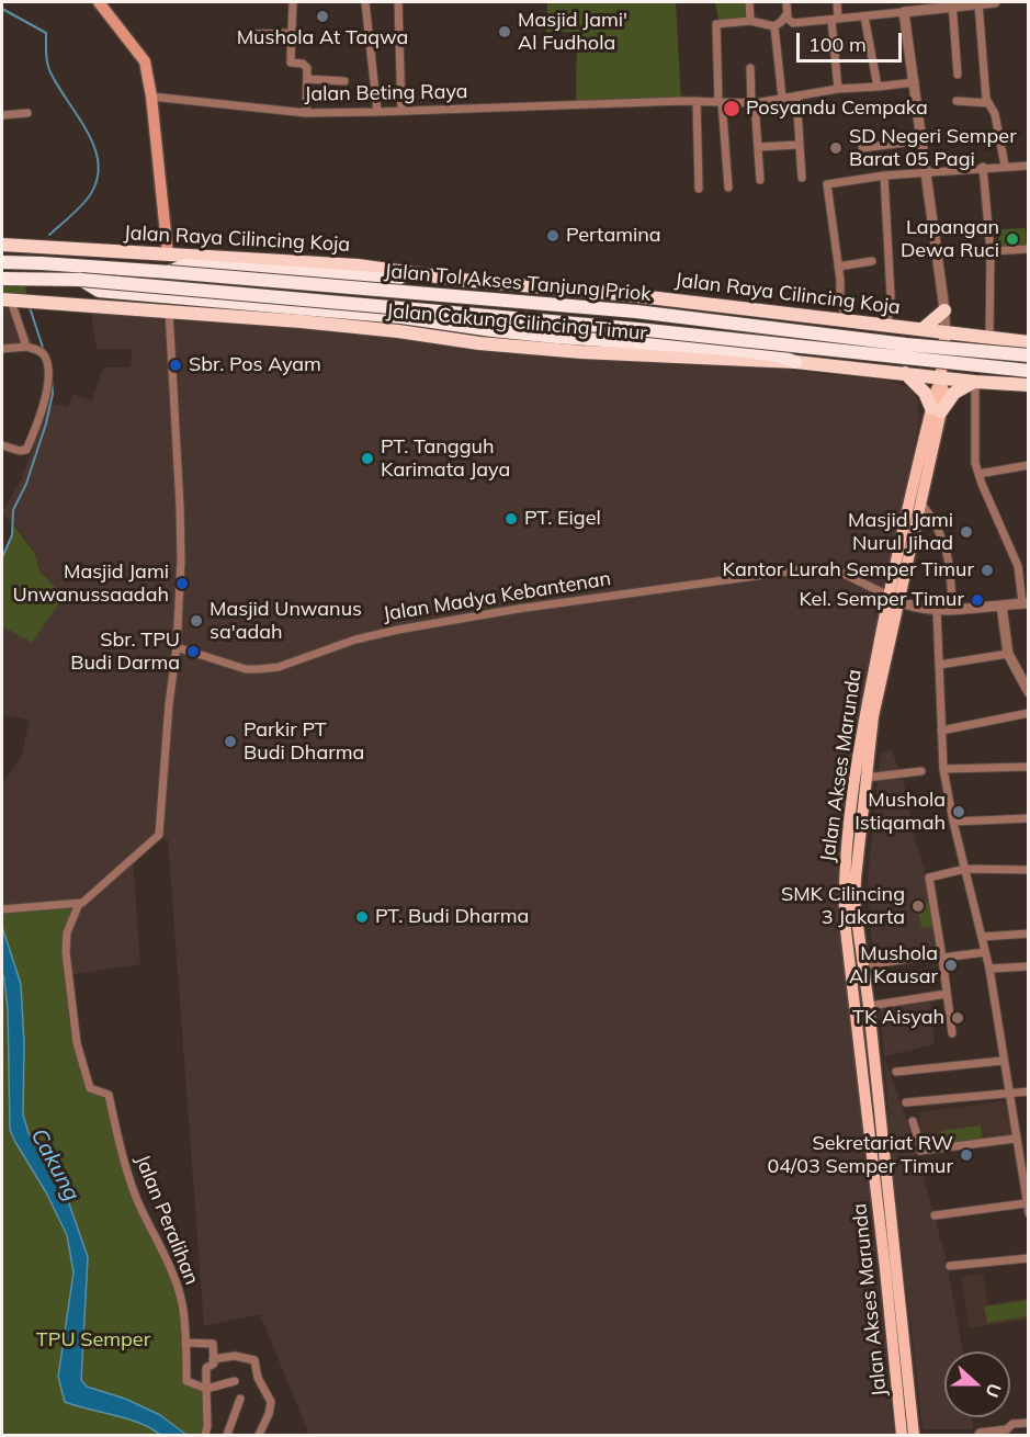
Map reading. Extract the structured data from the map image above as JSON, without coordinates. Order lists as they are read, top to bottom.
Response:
{
  "streets": {
    "highway": ["Jalan Raya Cilincing Koja", "Jalan Tol Akses Tanjung Priok", "Jalan Cakung Cilincing Timur"],
    "main road": ["Jalan Akses Marunda"],
    "street": ["Jalan Beting Raya", "Jalan Madya Kebantenan", "Jalan Peralihan"]
  },
  "crossings": [
    ["Jalan Raya Cilincing Koja", "Jalan Akses Marunda"],
    ["Jalan Cakung Cilincing Timur", "Jalan Akses Marunda"],
    ["Jalan Madya Kebantenan", "Jalan Akses Marunda"]
  ],
  "water": ["Cakung"],
  "parks": ["TPU Semper"],
  "places": [
    "Mushola At Taqwa",
    "Masjid Jami' Al Fudhola",
    "Posyandu Cempaka",
    "SD Negeri Semper Barat 05 Pagi",
    "Pertamina",
    "Lapangan Dewa Ruci",
    "Sbr. Pos Ayam",
    "PT. Tangguh Karimata Jaya",
    "PT. Eigel",
    "Masjid Jami Nurul Jihad",
    "Kantor Lurah Semper Timur",
    "Masjid Jami Unwanussaadah",
    "Kel. Semper Timur",
    "Masjid Unwanus sa'adah",
    "Sbr. TPU Budi Darma",
    "Parkir PT Budi Dharma",
    "Mushola Istiqamah",
    "SMK Cilincing 3 Jakarta",
    "PT. Budi Dharma",
    "Mushola Al Kausar",
    "TK Aisyah",
    "Sekretariat RW 04/03 Semper Timur"
  ],
  "scale_bar": "100 m",
  "north": "right"
}
